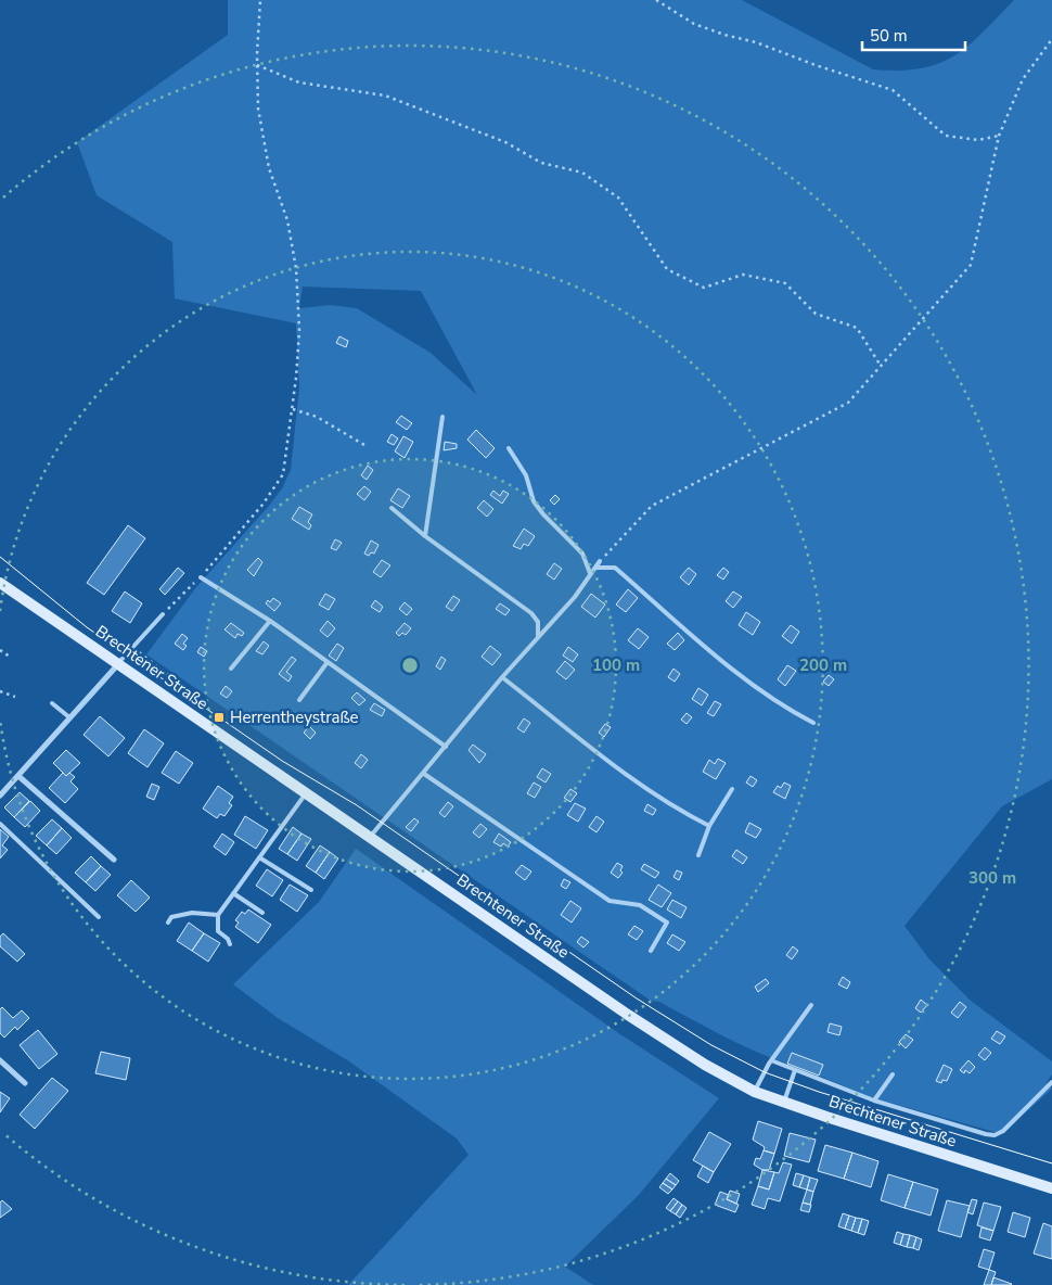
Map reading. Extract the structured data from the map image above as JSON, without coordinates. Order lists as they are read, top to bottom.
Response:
{
  "streets": {
    "main road": ["Brechtener Straße"]
  },
  "places": {
    "transit": ["Herrentheystraße"]
  },
  "scale_bar": "50 m",
  "rings": ["100 m", "200 m", "300 m"]
}
